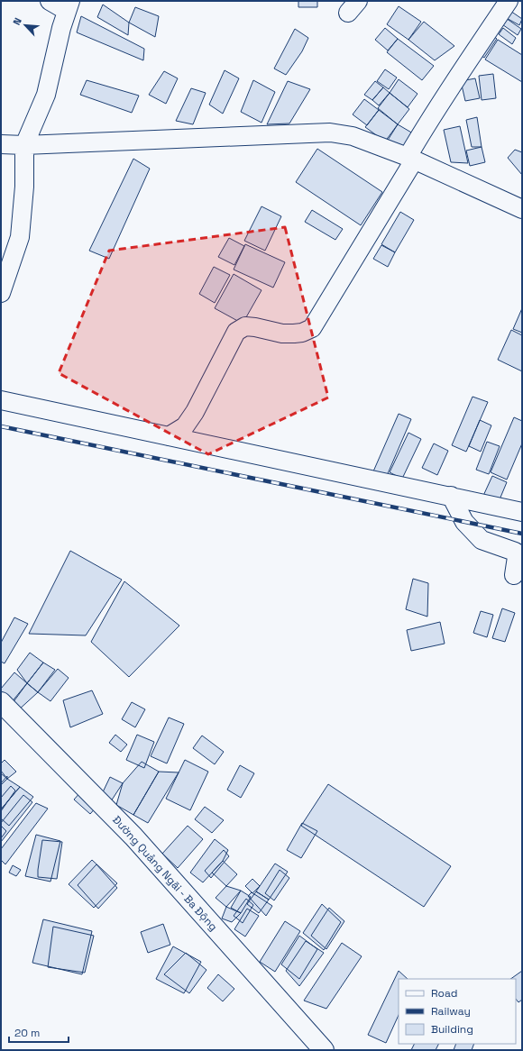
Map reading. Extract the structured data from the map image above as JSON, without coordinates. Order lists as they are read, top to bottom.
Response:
{
  "streets": {
    "main road": ["Đường Quảng Ngãi - Ba Động"]
  },
  "legend": ["Road", "Railway", "Building"],
  "scale_bar": "20 m",
  "north": "top left"
}
